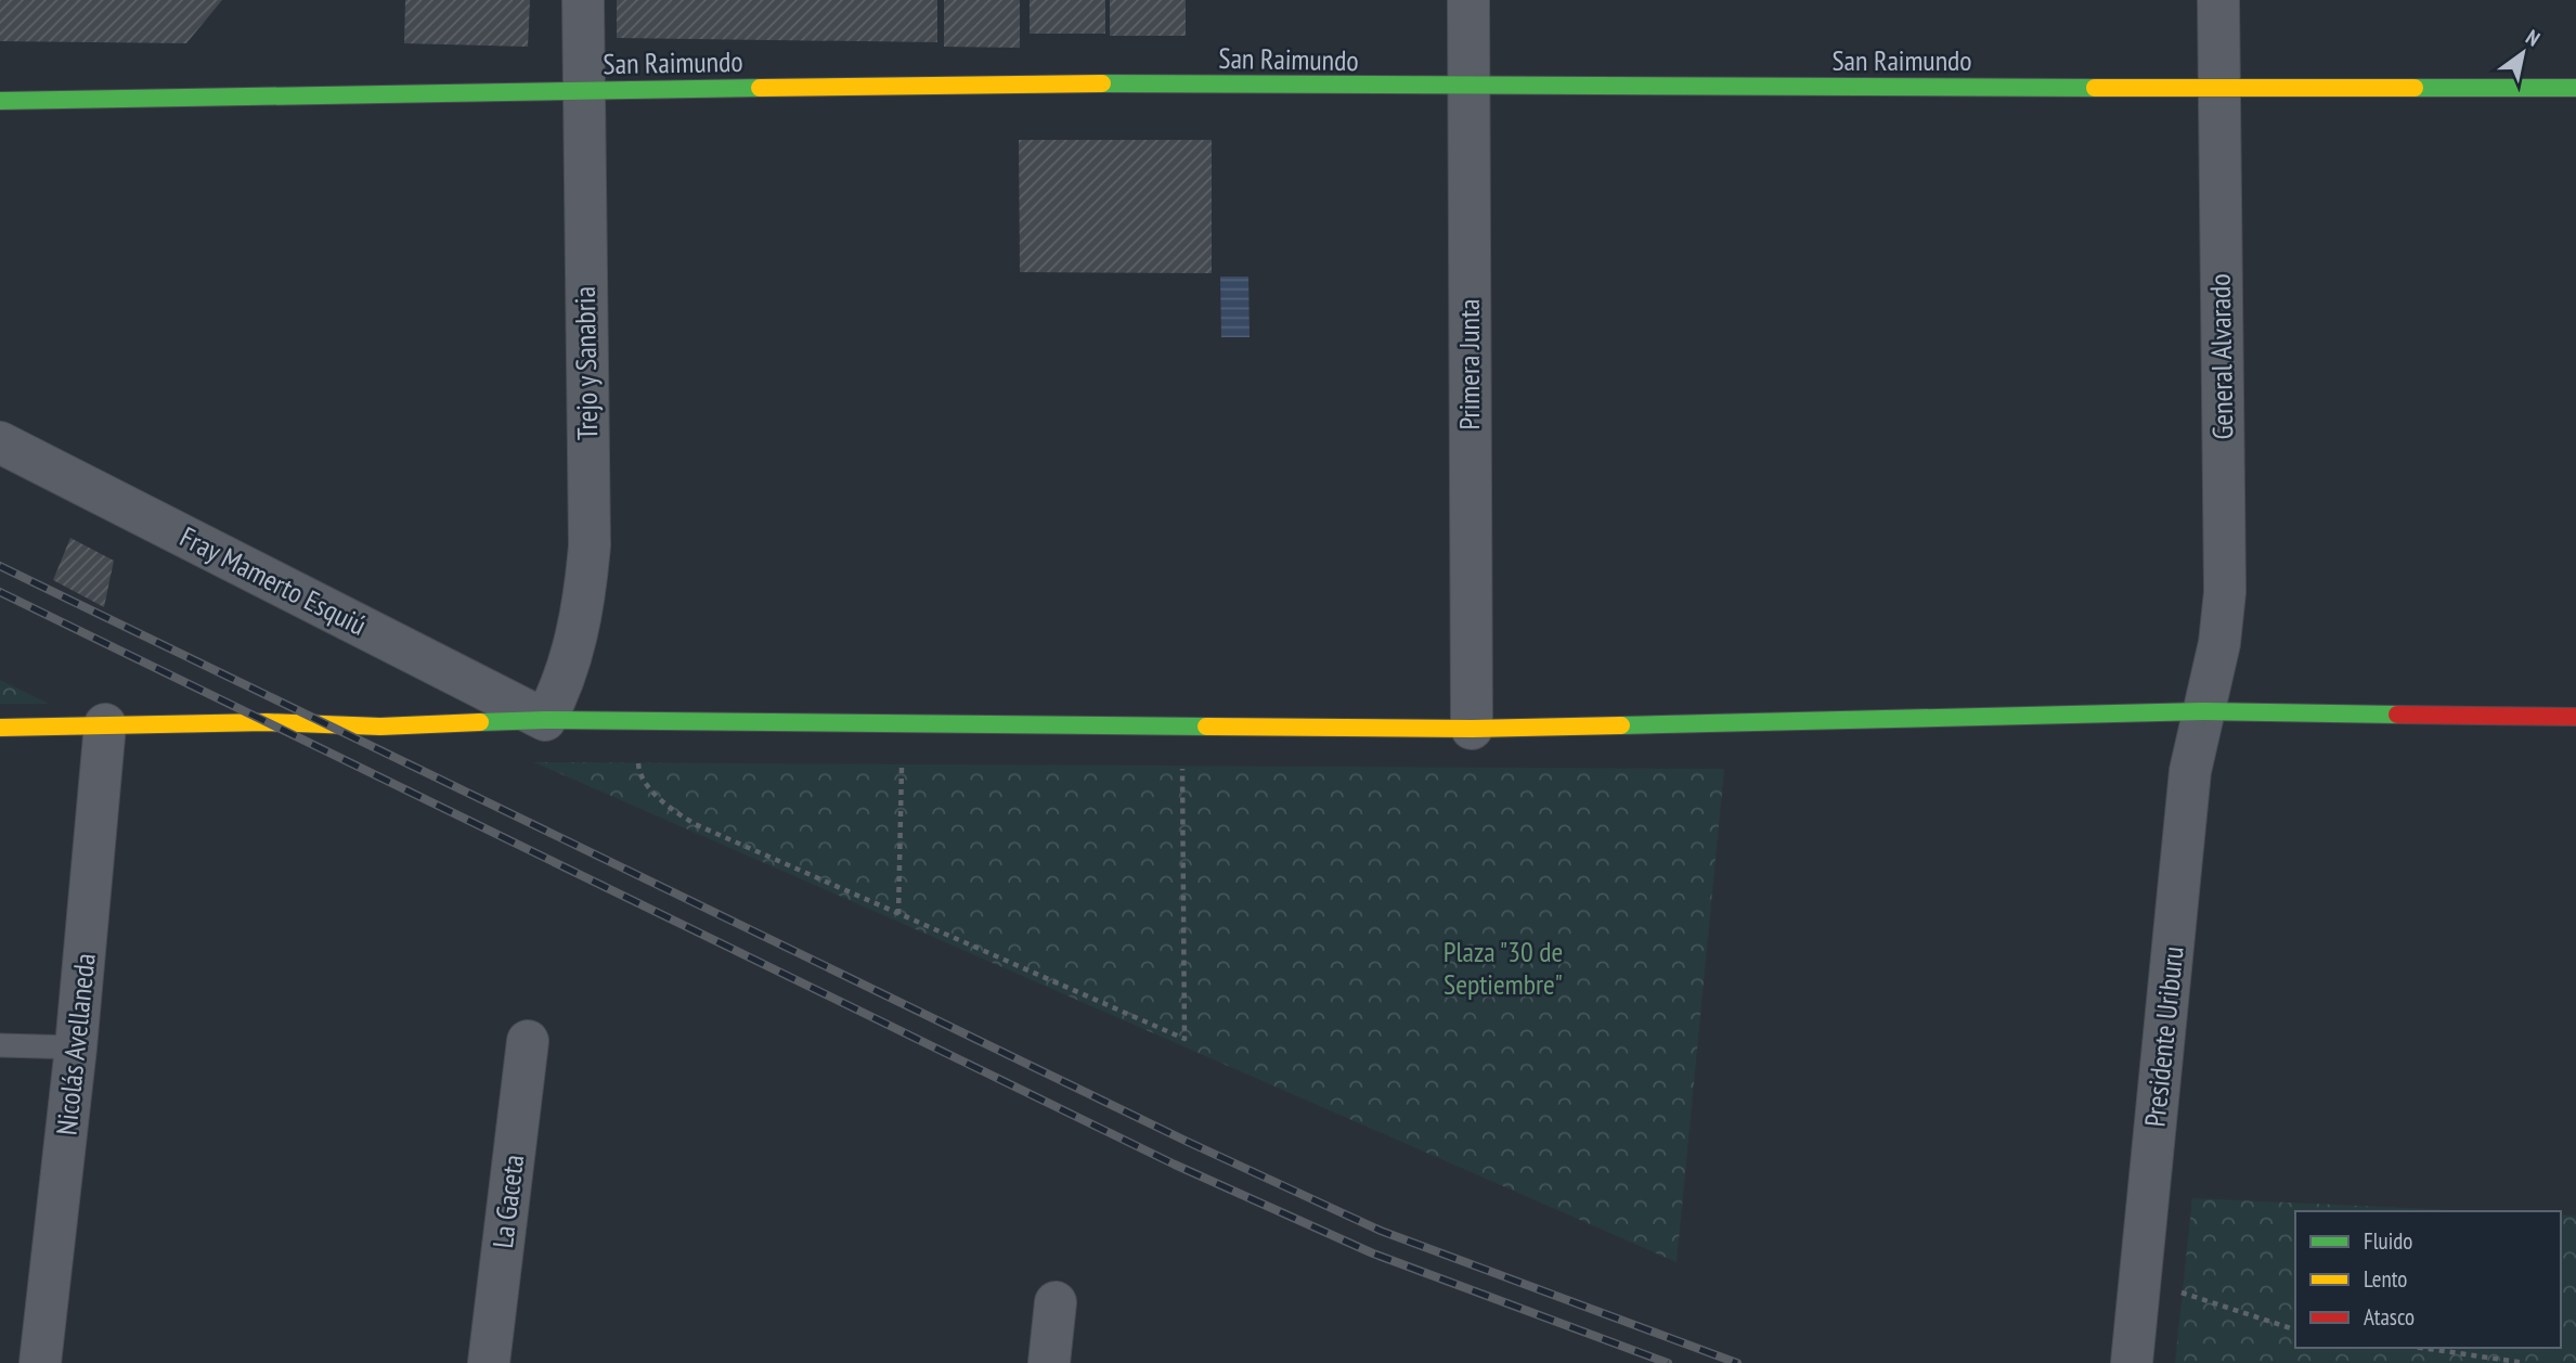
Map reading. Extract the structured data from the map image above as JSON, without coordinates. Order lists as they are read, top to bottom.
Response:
{
  "streets": {
    "street": [
      "San Raimundo",
      "General Alvarado",
      "Trejo y Sanabria",
      "Primera Junta",
      "Fray Mamerto Esquiú",
      "Presidente Uriburu",
      "Nicolás Avellaneda",
      "La Gaceta"
    ]
  },
  "crossings": [
    ["San Raimundo", "General Alvarado"],
    ["San Raimundo", "Trejo y Sanabria"],
    ["San Raimundo", "Primera Junta"],
    ["General Alvarado", "Presidente Uriburu"],
    ["Trejo y Sanabria", "Fray Mamerto Esquiú"]
  ],
  "parks": ["Plaza \"30 de Septiembre\""],
  "legend": ["Fluido", "Lento", "Atasco"],
  "north": "top right"
}
